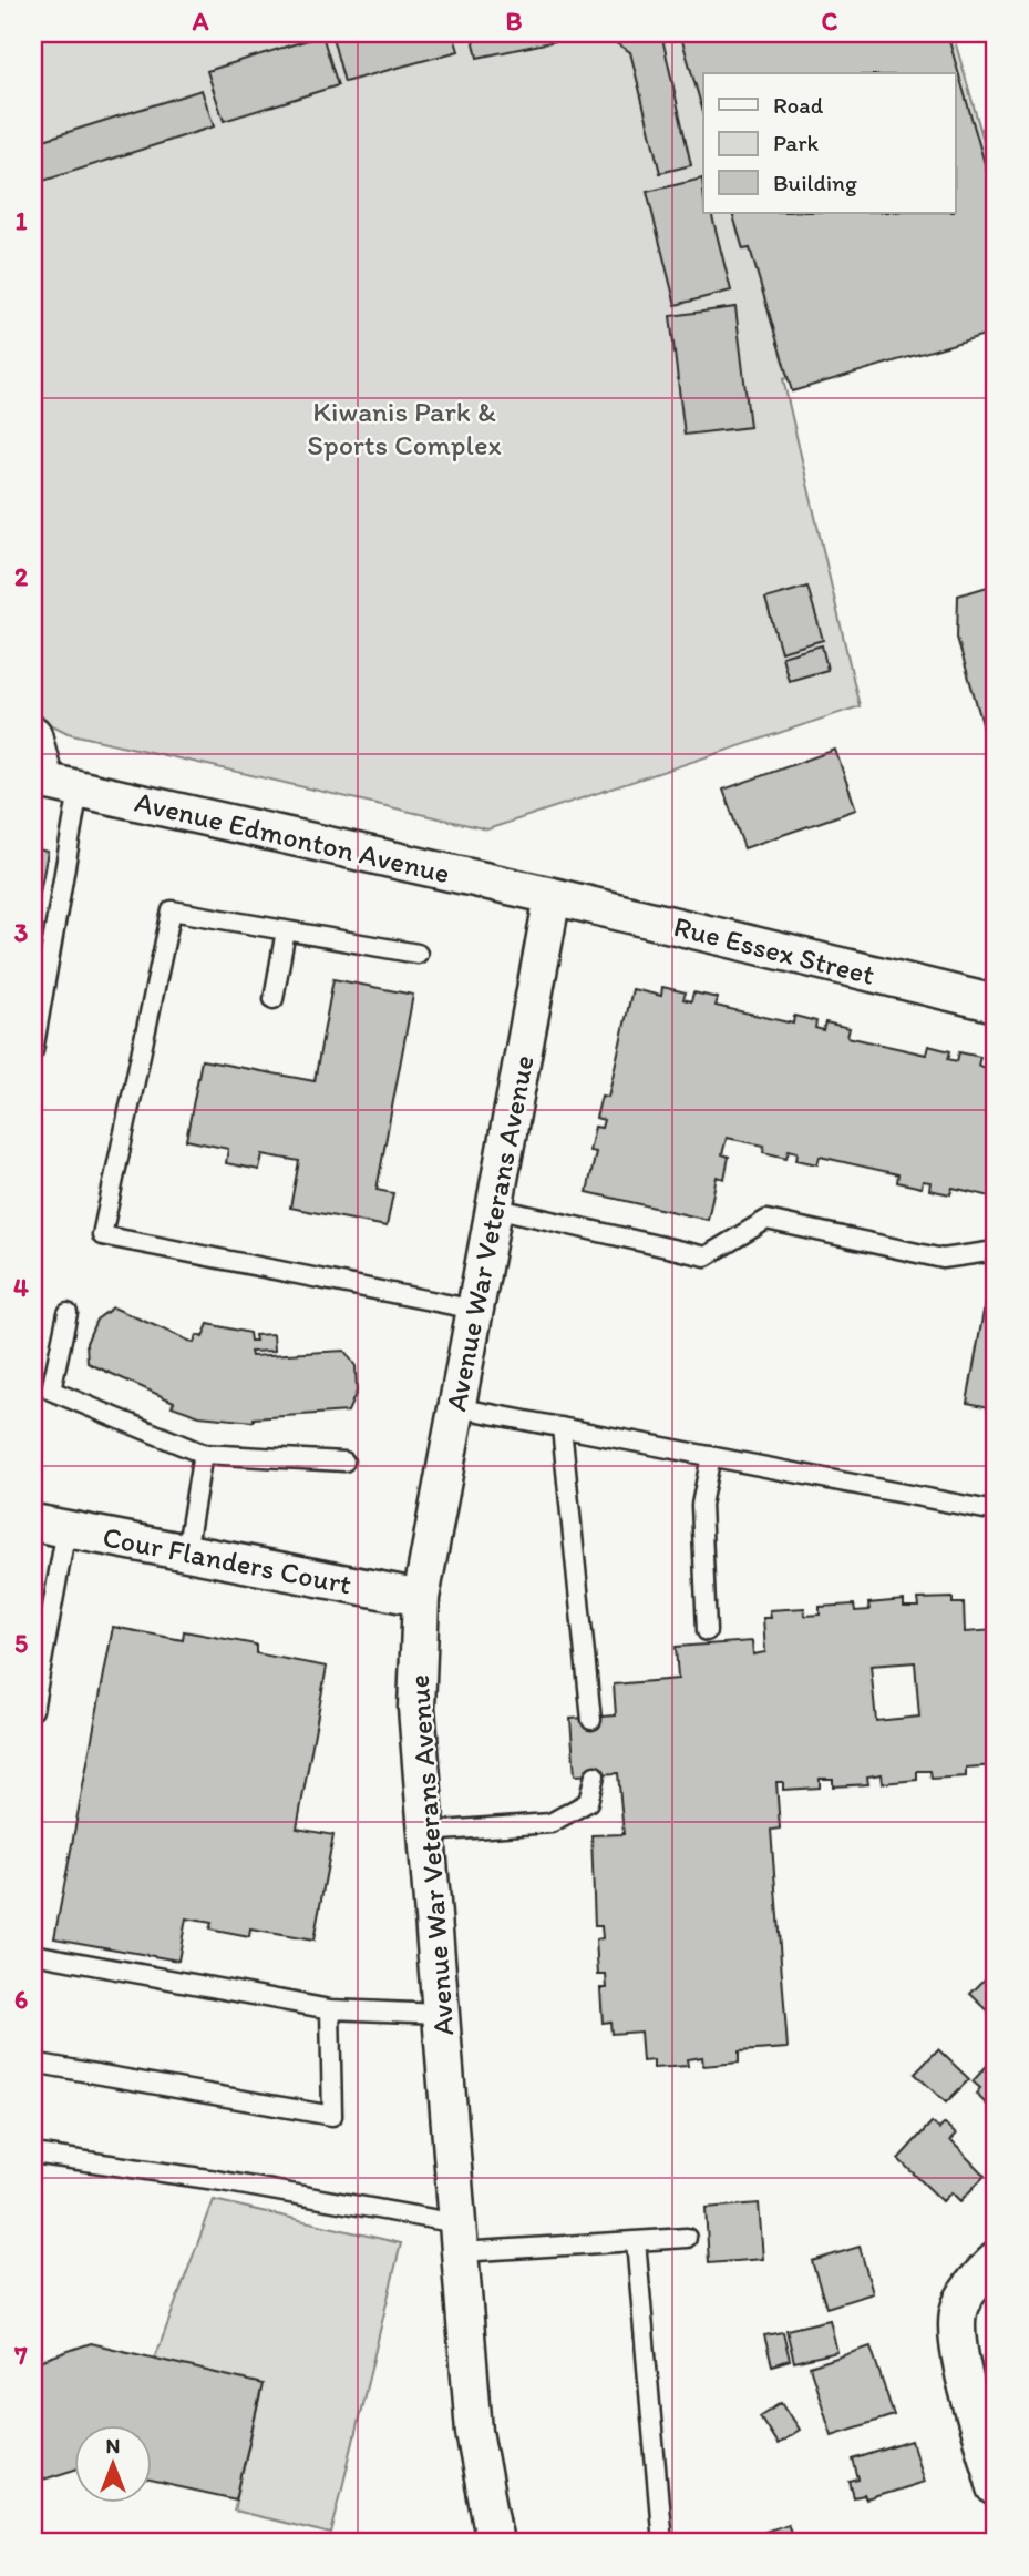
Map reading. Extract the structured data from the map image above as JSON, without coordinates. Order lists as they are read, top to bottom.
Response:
{
  "streets": {
    "street": [
      "Avenue Edmonton Avenue",
      "Rue Essex Street",
      "Avenue War Veterans Avenue",
      "Cour Flanders Court"
    ]
  },
  "crossings": [
    ["Avenue Edmonton Avenue", "Rue Essex Street"],
    ["Avenue Edmonton Avenue", "Avenue War Veterans Avenue"],
    ["Rue Essex Street", "Avenue War Veterans Avenue"],
    ["Avenue War Veterans Avenue", "Cour Flanders Court"]
  ],
  "parks": ["Kiwanis Park & Sports Complex"],
  "legend": ["Road", "Park", "Building"],
  "north": "top",
  "grid": {
    "columns": ["A", "B", "C"],
    "rows": [
      "1",
      "2",
      "3",
      "4",
      "5",
      "6",
      "7"
    ]
  }
}
